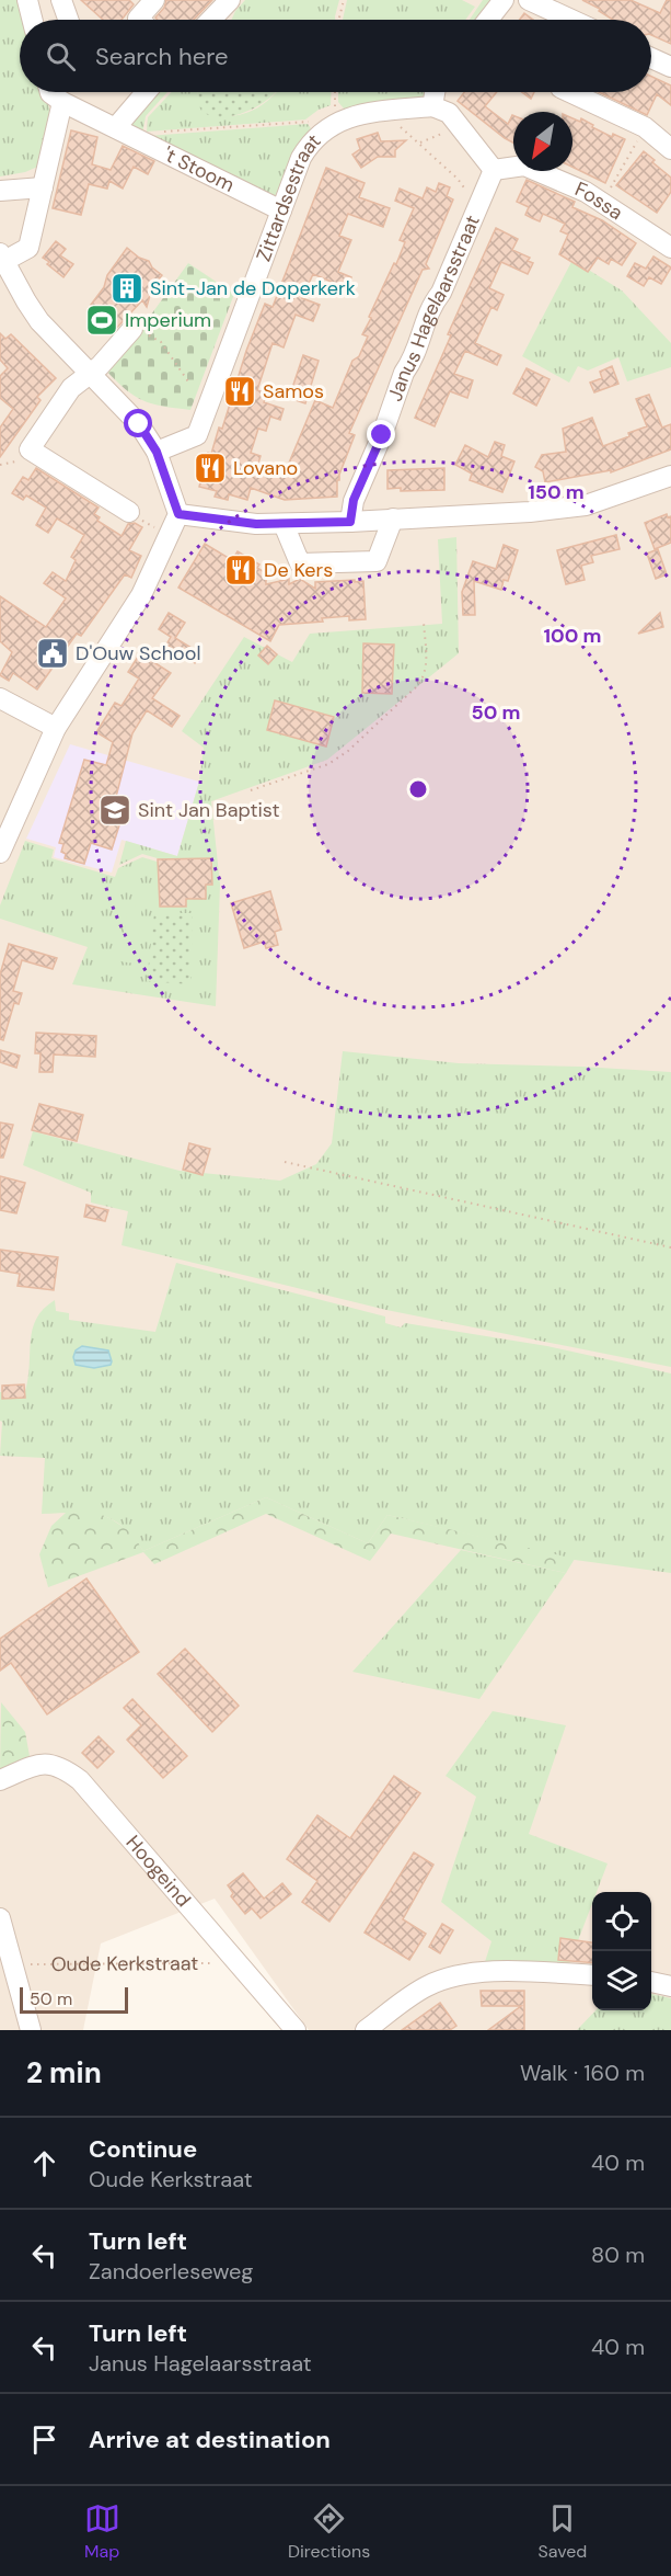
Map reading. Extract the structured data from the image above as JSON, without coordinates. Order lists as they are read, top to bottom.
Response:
{
  "streets": {
    "street": [
      "'t Stoom",
      "Zittardsestraat",
      "Fossa",
      "Janus Hagelaarsstraat",
      "Hoogeind"
    ],
    "path": ["Oude Kerkstraat"]
  },
  "crossings": [
    ["'t Stoom", "Zittardsestraat"],
    ["Fossa", "Janus Hagelaarsstraat"],
    ["Hoogeind", "Oude Kerkstraat"]
  ],
  "places": {
    "building": ["Sint-Jan de Doperkerk"],
    "sports": ["Imperium"],
    "restaurant": ["Samos", "Lovano", "De Kers"],
    "public building": ["D'Ouw School"],
    "school or university": ["Sint Jan Baptist"]
  },
  "scale_bar": "50 m",
  "north": "bottom left",
  "page": {
    "search": "Search here",
    "scale": "50 m",
    "heading": ["2 min", "Walk · 160 m"],
    "list": [
      ["Continue", "Oude Kerkstraat", "40 m"],
      ["Turn left", "Zandoerleseweg", "80 m"],
      ["Turn left", "Janus Hagelaarsstraat", "40 m"],
      "Arrive at destination"
    ],
    "nav": ["Map", "Directions", "Saved"]
  },
  "rings": ["150 m", "100 m", "50 m"]
}
